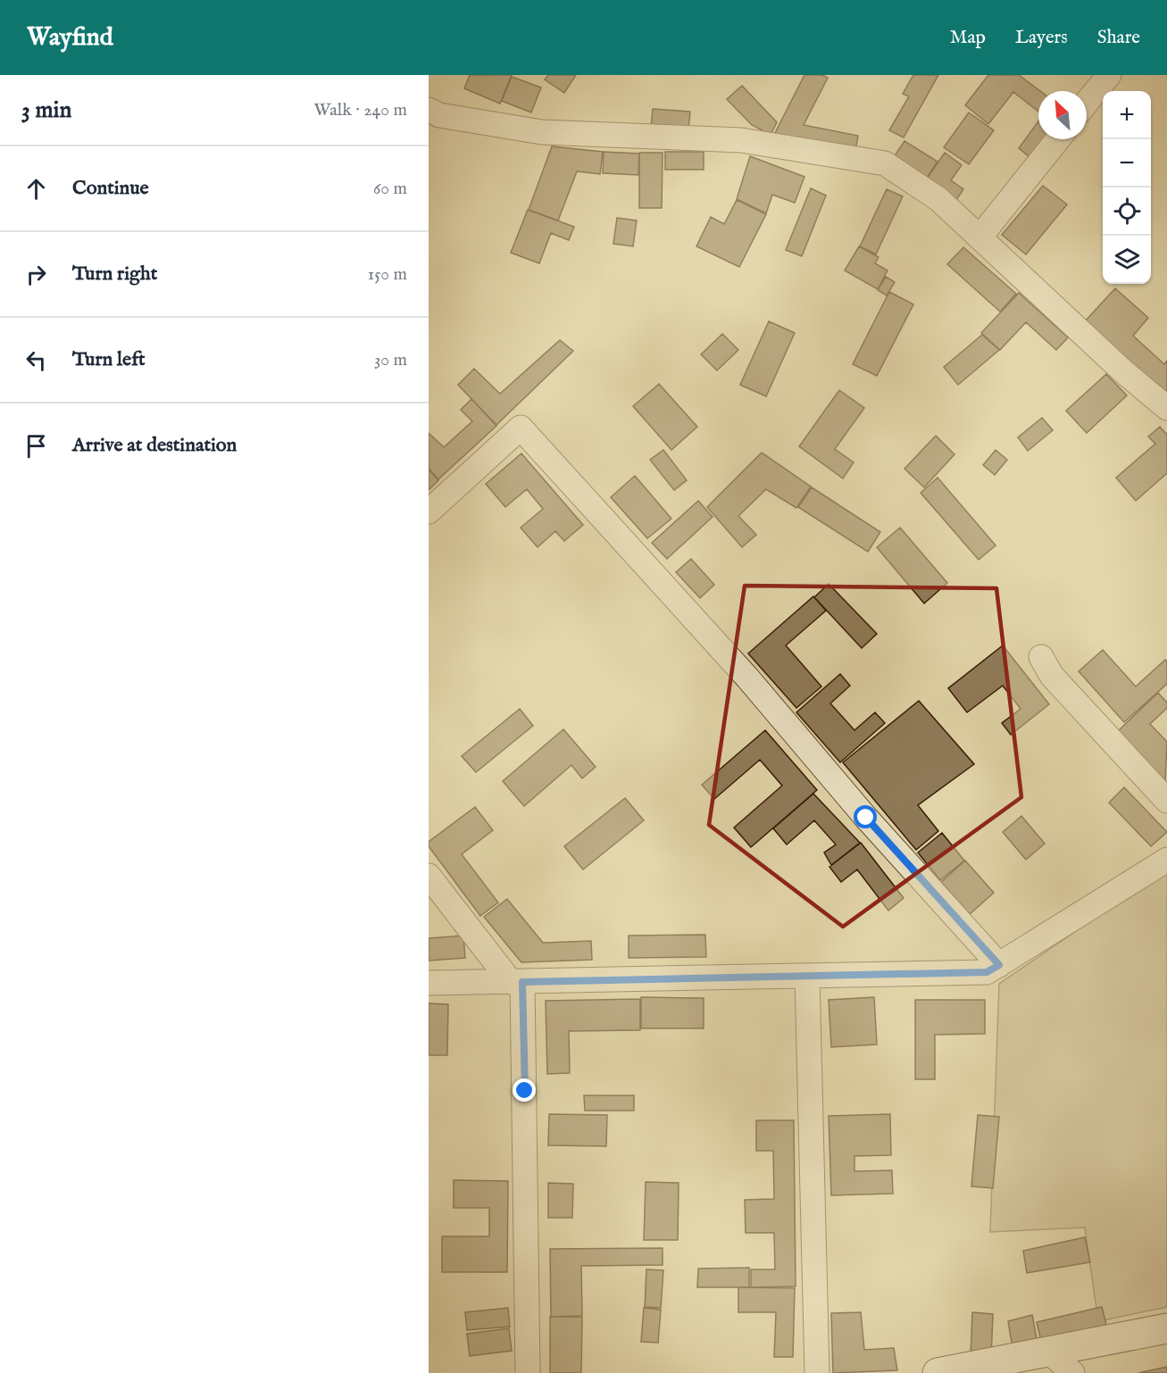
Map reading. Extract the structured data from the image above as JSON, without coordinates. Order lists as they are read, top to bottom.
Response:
{
  "north": "top left",
  "page": {
    "header": "Wayfind",
    "nav": ["Map", "Layers", "Share"],
    "heading": ["3 min", "Walk · 240 m"],
    "map_buttons": ["+", "−"],
    "list": [
      ["Continue", "60 m"],
      ["Turn right", "150 m"],
      ["Turn left", "30 m"],
      "Arrive at destination"
    ]
  }
}
